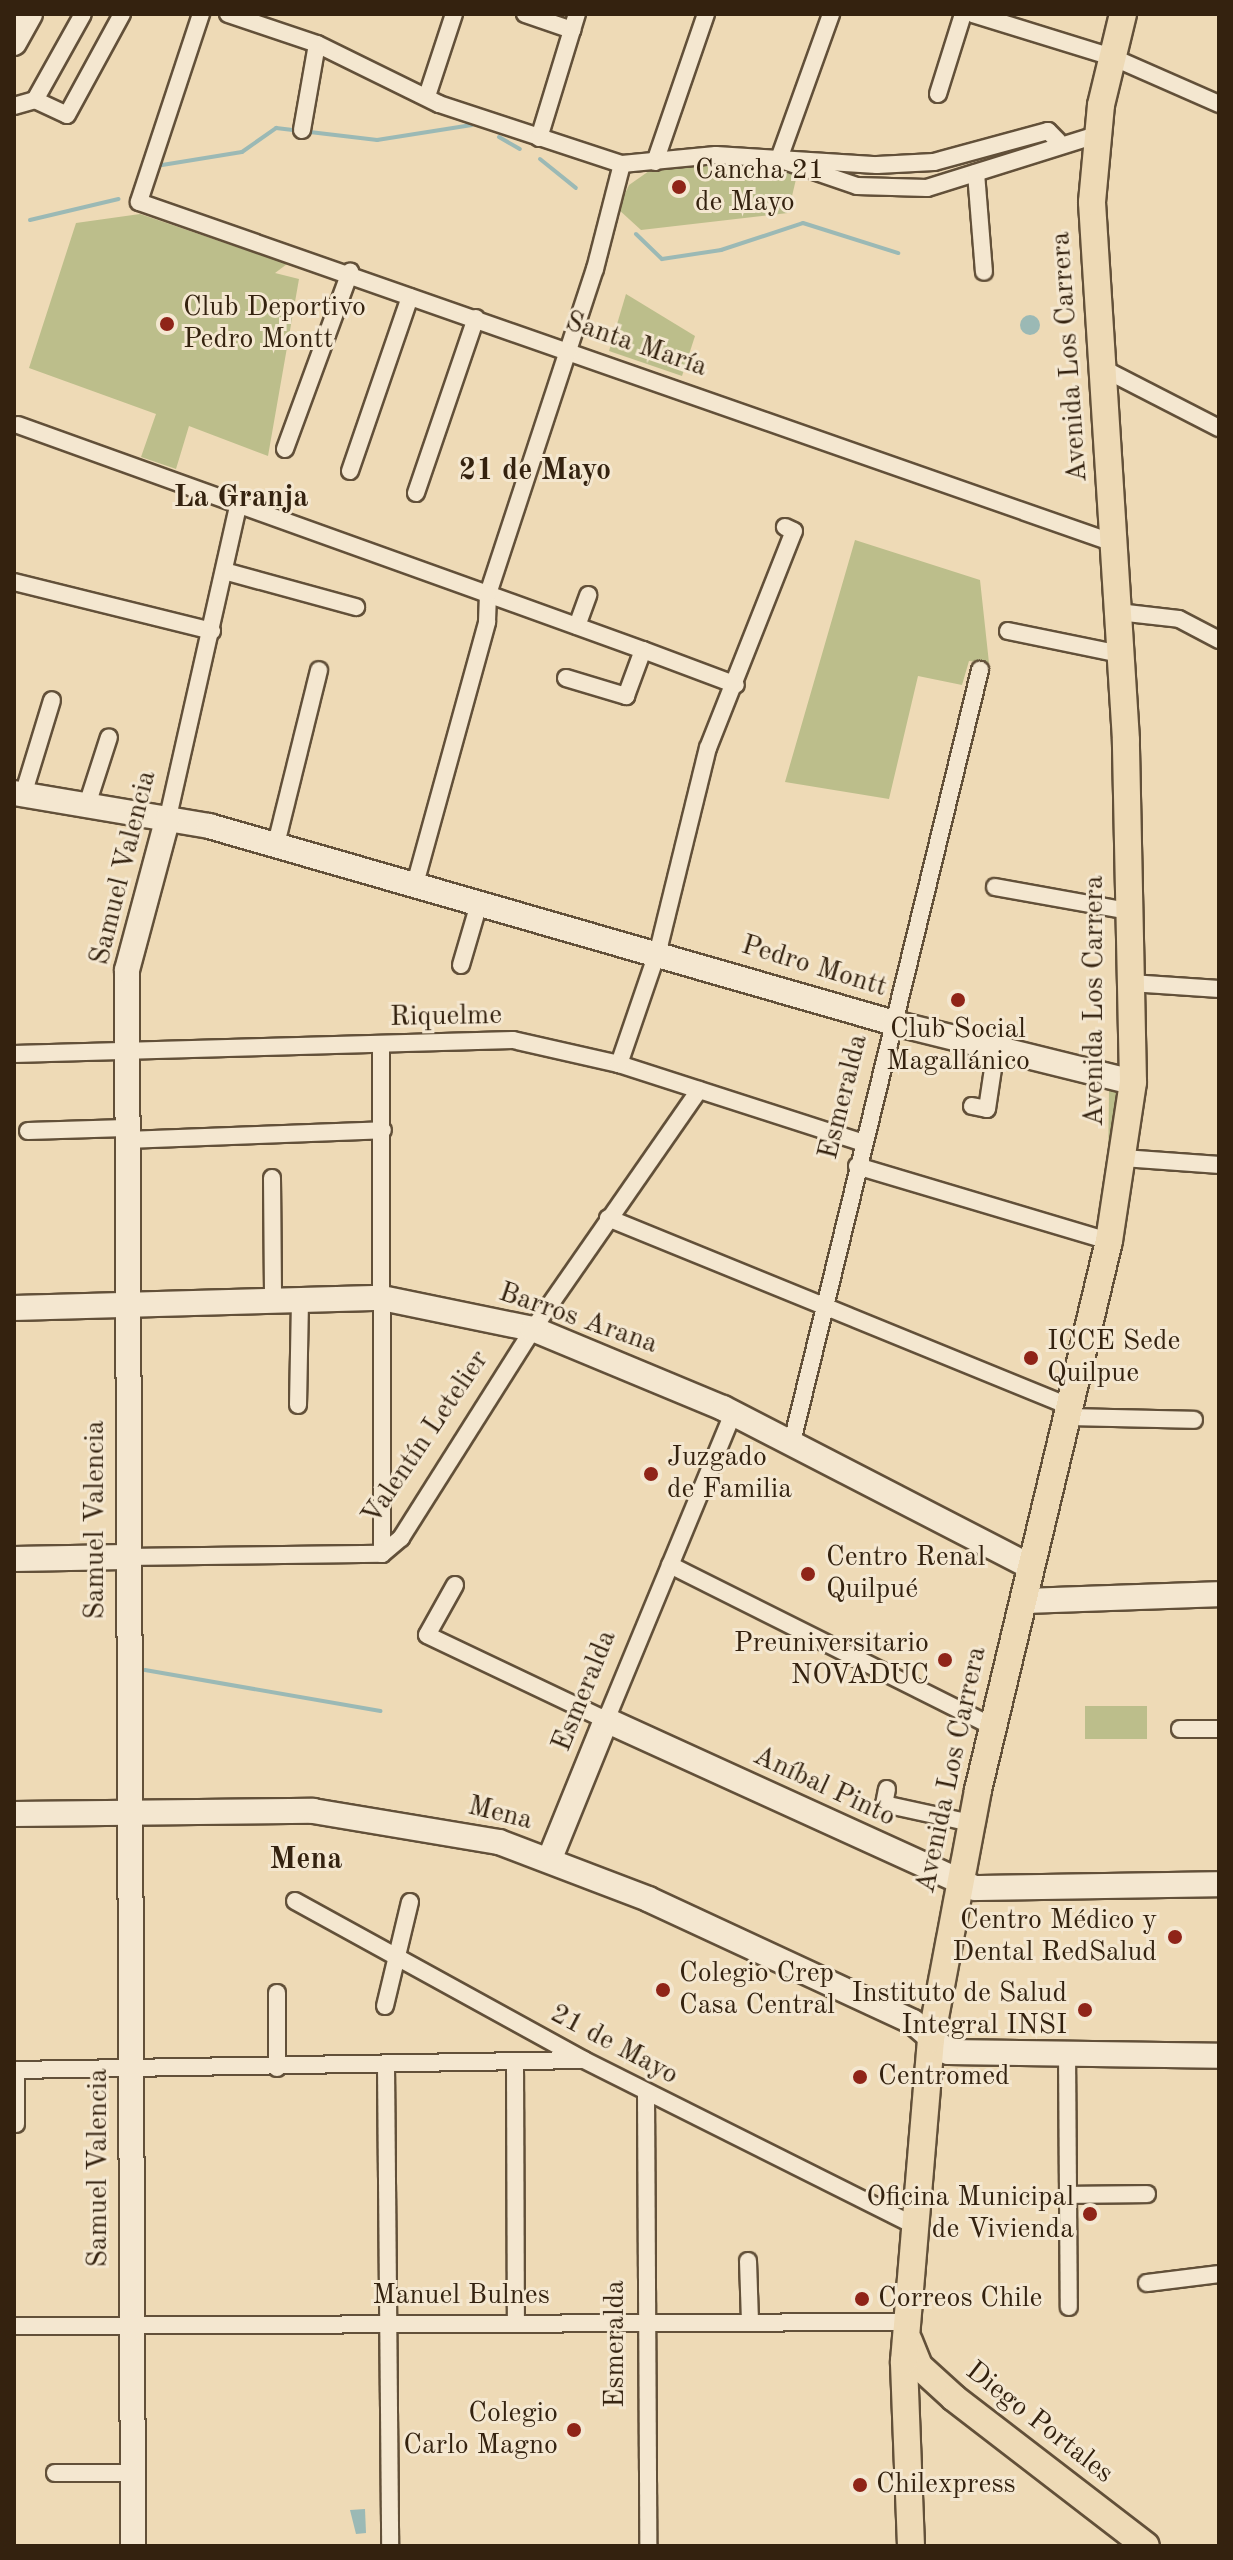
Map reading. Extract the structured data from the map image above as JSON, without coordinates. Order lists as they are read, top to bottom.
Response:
{
  "streets": {
    "main road": [
      "Avenida Los Carrera",
      "Samuel Valencia",
      "Pedro Montt",
      "Esmeralda",
      "Barros Arana",
      "Valentín Letelier",
      "Aníbal Pinto",
      "Mena",
      "Diego Portales"
    ],
    "street": [
      "Santa María",
      "Riquelme",
      "21 de Mayo",
      "Manuel Bulnes"
    ]
  },
  "crossings": [
    ["Santa María", "Avenida Los Carrera"],
    ["Avenida Los Carrera", "Pedro Montt"],
    ["Avenida Los Carrera", "Barros Arana"],
    ["Avenida Los Carrera", "Aníbal Pinto"],
    ["Avenida Los Carrera", "Mena"],
    ["Avenida Los Carrera", "21 de Mayo"],
    ["Avenida Los Carrera", "Manuel Bulnes"],
    ["Avenida Los Carrera", "Diego Portales"],
    ["Samuel Valencia", "Pedro Montt"],
    ["Samuel Valencia", "Riquelme"],
    ["Samuel Valencia", "Barros Arana"],
    ["Samuel Valencia", "Valentín Letelier"],
    ["Samuel Valencia", "Mena"],
    ["Samuel Valencia", "Manuel Bulnes"],
    ["Pedro Montt", "Esmeralda"],
    ["Riquelme", "Esmeralda"],
    ["Riquelme", "Valentín Letelier"],
    ["Esmeralda", "Barros Arana"],
    ["Esmeralda", "Aníbal Pinto"],
    ["Esmeralda", "Mena"],
    ["Esmeralda", "21 de Mayo"],
    ["Esmeralda", "Manuel Bulnes"],
    ["Barros Arana", "Valentín Letelier"],
    ["Manuel Bulnes", "Diego Portales"]
  ],
  "districts": ["21 de Mayo", "La Granja", "Mena"],
  "places": [
    "Cancha 21 de Mayo",
    "Club Deportivo Pedro Montt",
    "Club Social Magallánico",
    "ICCE Sede Quilpue",
    "Juzgado de Familia",
    "Centro Renal Quilpué",
    "Preuniversitario NOVADUC",
    "Centro Médico y Dental RedSalud",
    "Colegio Crep Casa Central",
    "Instituto de Salud Integral INSI",
    "Centromed",
    "Oficina Municipal de Vivienda",
    "Correos Chile",
    "Colegio Carlo Magno",
    "Chilexpress"
  ]
}
